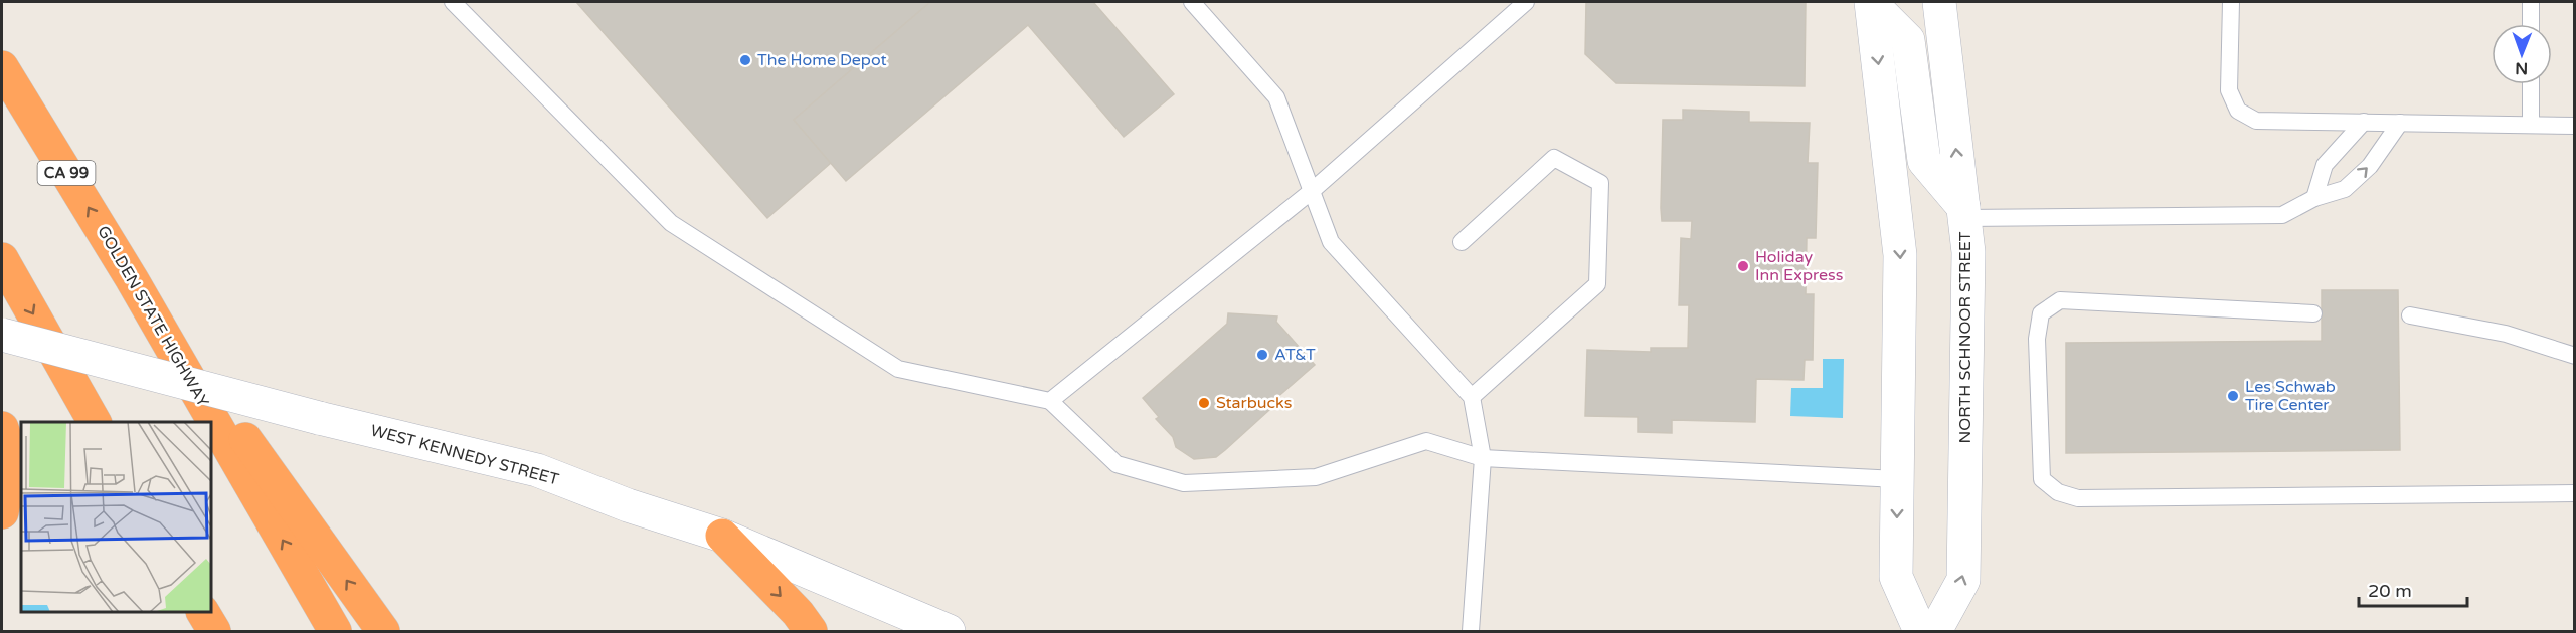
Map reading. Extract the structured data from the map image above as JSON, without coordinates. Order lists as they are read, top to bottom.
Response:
{
  "streets": {
    "highway": ["CA 99", "GOLDEN STATE HIGHWAY"],
    "street": ["NORTH SCHNOOR STREET", "WEST KENNEDY STREET"]
  },
  "places": [
    "The Home Depot",
    "Holiday Inn Express",
    "AT&T",
    "Les Schwab Tire Center",
    "Starbucks"
  ],
  "scale_bar": "20 m",
  "north": "bottom"
}
